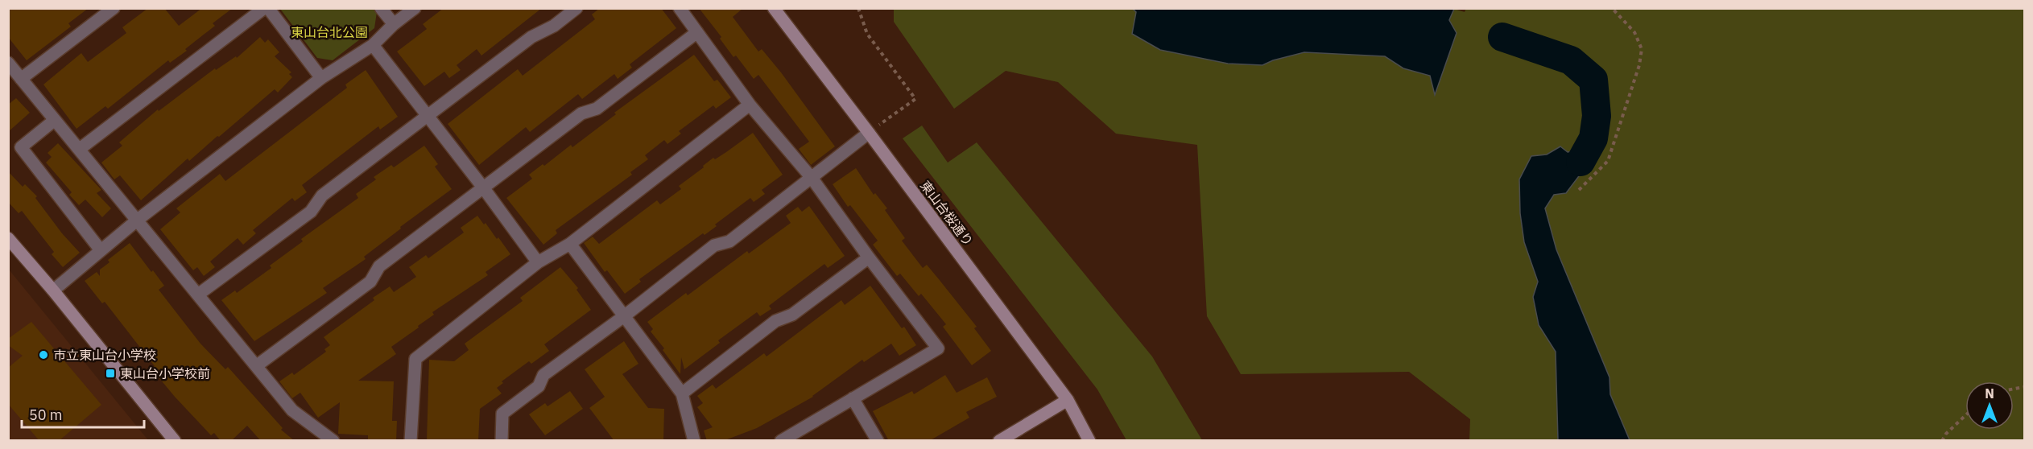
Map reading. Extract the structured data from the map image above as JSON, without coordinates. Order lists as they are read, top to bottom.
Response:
{
  "streets": {
    "street": ["東山台桜通り"]
  },
  "parks": ["東山台北公園"],
  "places": {
    "other": ["市立東山台小学校"],
    "transit": ["東山台小学校前"]
  },
  "scale_bar": "50 m",
  "north": "top"
}
